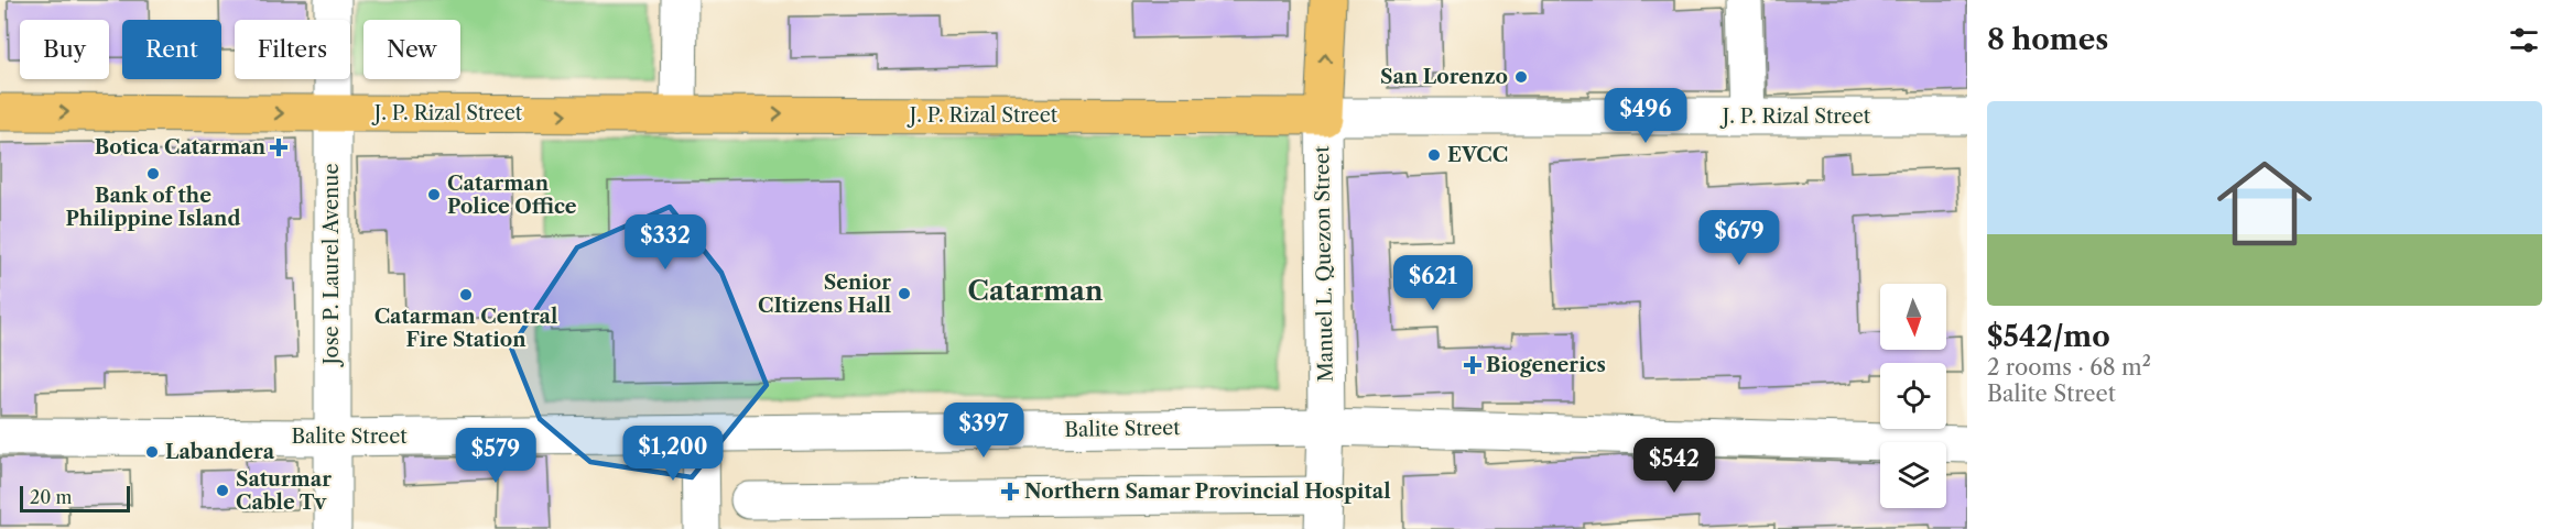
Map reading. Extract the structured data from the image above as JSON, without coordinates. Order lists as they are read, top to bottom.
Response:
{
  "streets": {
    "main road": ["J. P. Rizal Street", "Manuel L. Quezon Street"],
    "street": ["Jose P. Laurel Avenue", "Balite Street"]
  },
  "crossings": [
    ["J. P. Rizal Street", "Jose P. Laurel Avenue"],
    ["J. P. Rizal Street", "Manuel L. Quezon Street"],
    ["Jose P. Laurel Avenue", "Balite Street"],
    ["Manuel L. Quezon Street", "Balite Street"]
  ],
  "one_way": ["J. P. Rizal Street"],
  "districts": ["Catarman"],
  "places": {
    "other": [
      "San Lorenzo",
      "EVCC",
      "Bank of the Philippine Island",
      "Catarman Police Office",
      "Senior CItizens Hall",
      "Catarman Central Fire Station",
      "Labandera",
      "Saturmar Cable Tv"
    ],
    "health": ["Botica Catarman", "Biogenerics", "Northern Samar Provincial Hospital"]
  },
  "scale_bar": "20 m",
  "north": "bottom",
  "page": {
    "heading": "8 homes",
    "chip": [
      "Buy",
      "Rent",
      "Filters",
      "New"
    ],
    "list": [
      {
        "name": "$542/mo",
        "note": "2 rooms · 68 m² · Balite Street"
      }
    ],
    "price": [
      "$496",
      "$679",
      "$332",
      "$621",
      "$397",
      "$1,200",
      "$579",
      "$542"
    ],
    "scale": "20 m"
  }
}
